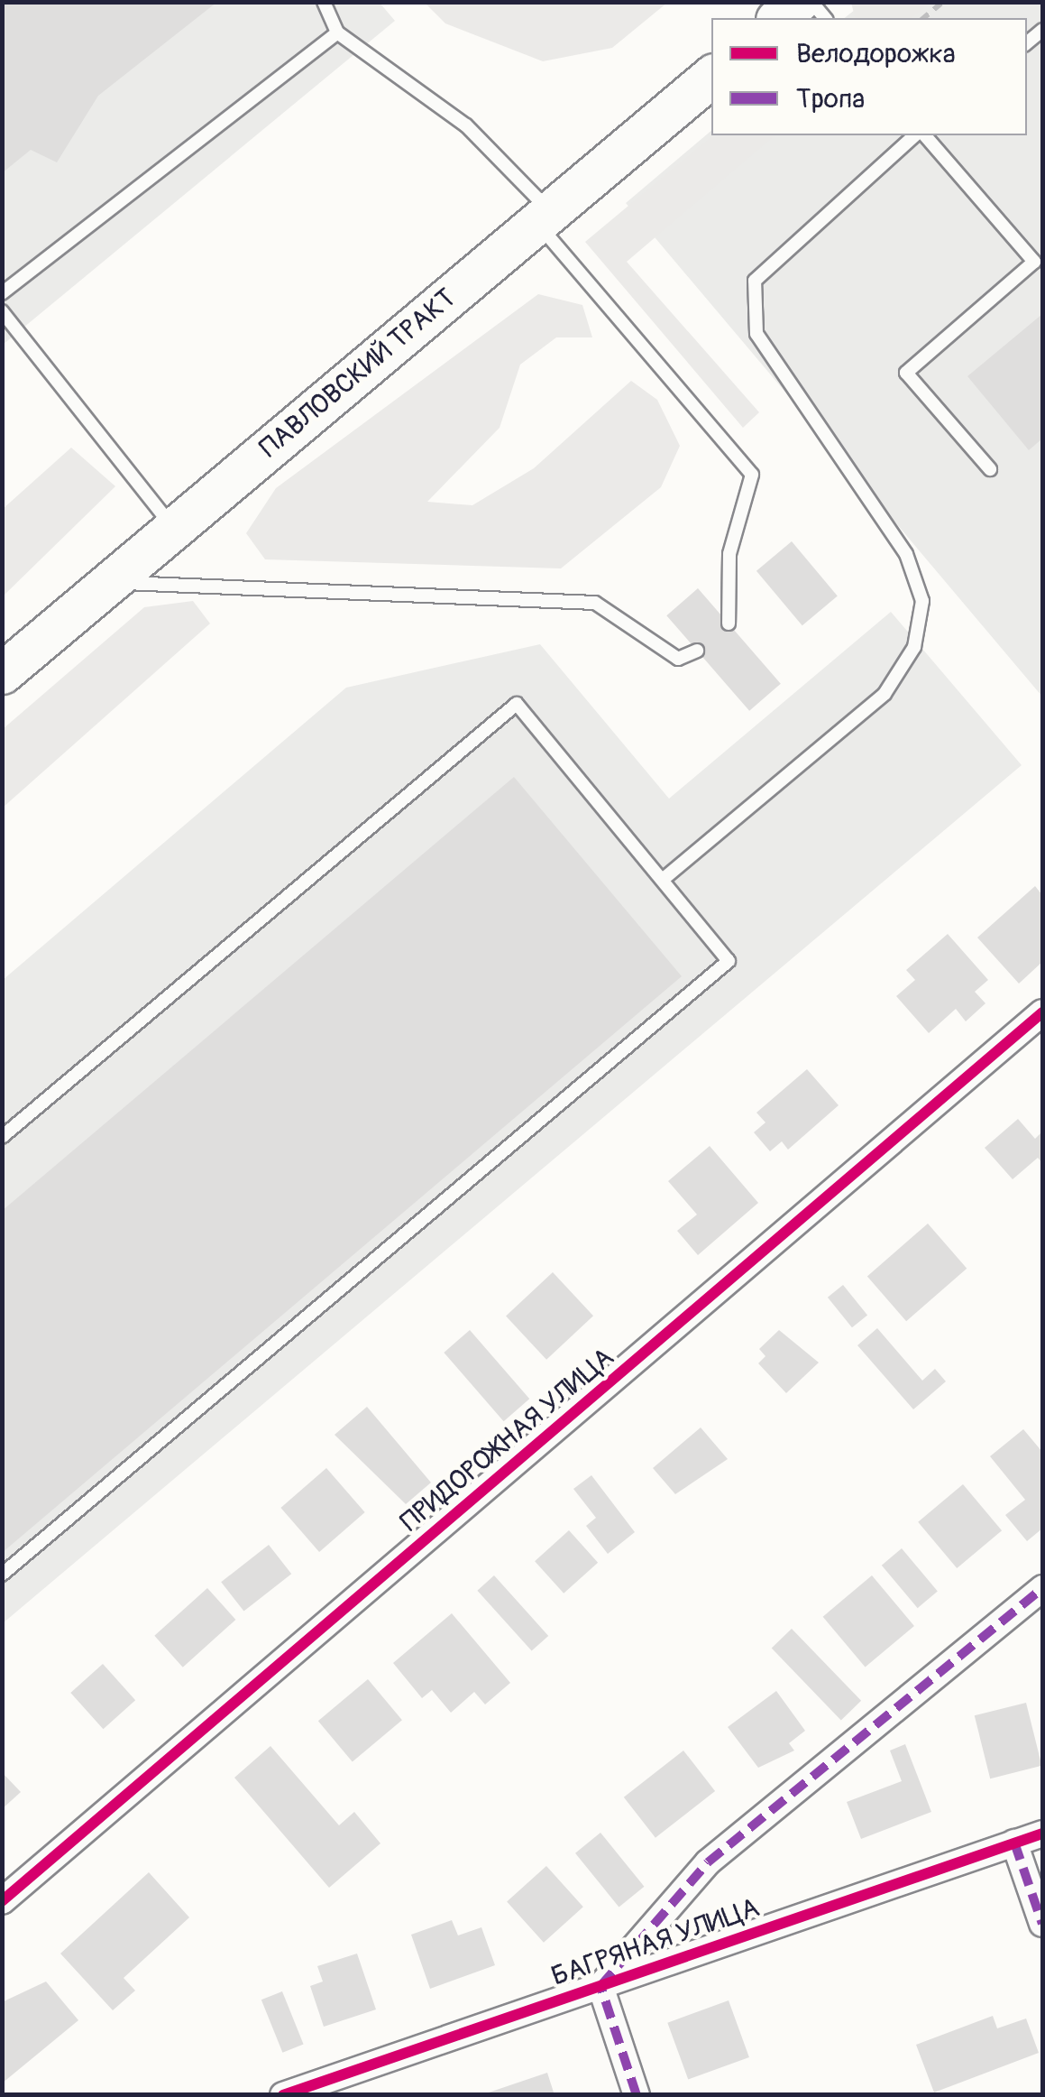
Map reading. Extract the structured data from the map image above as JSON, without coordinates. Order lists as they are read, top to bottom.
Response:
{
  "streets": {
    "main road": ["ПАВЛОВСКИЙ ТРАКТ"],
    "street": ["ПРИДОРОЖНАЯ УЛИЦА", "БАГРЯНАЯ УЛИЦА"]
  },
  "legend": ["Велодорожка", "Тропа"]
}
